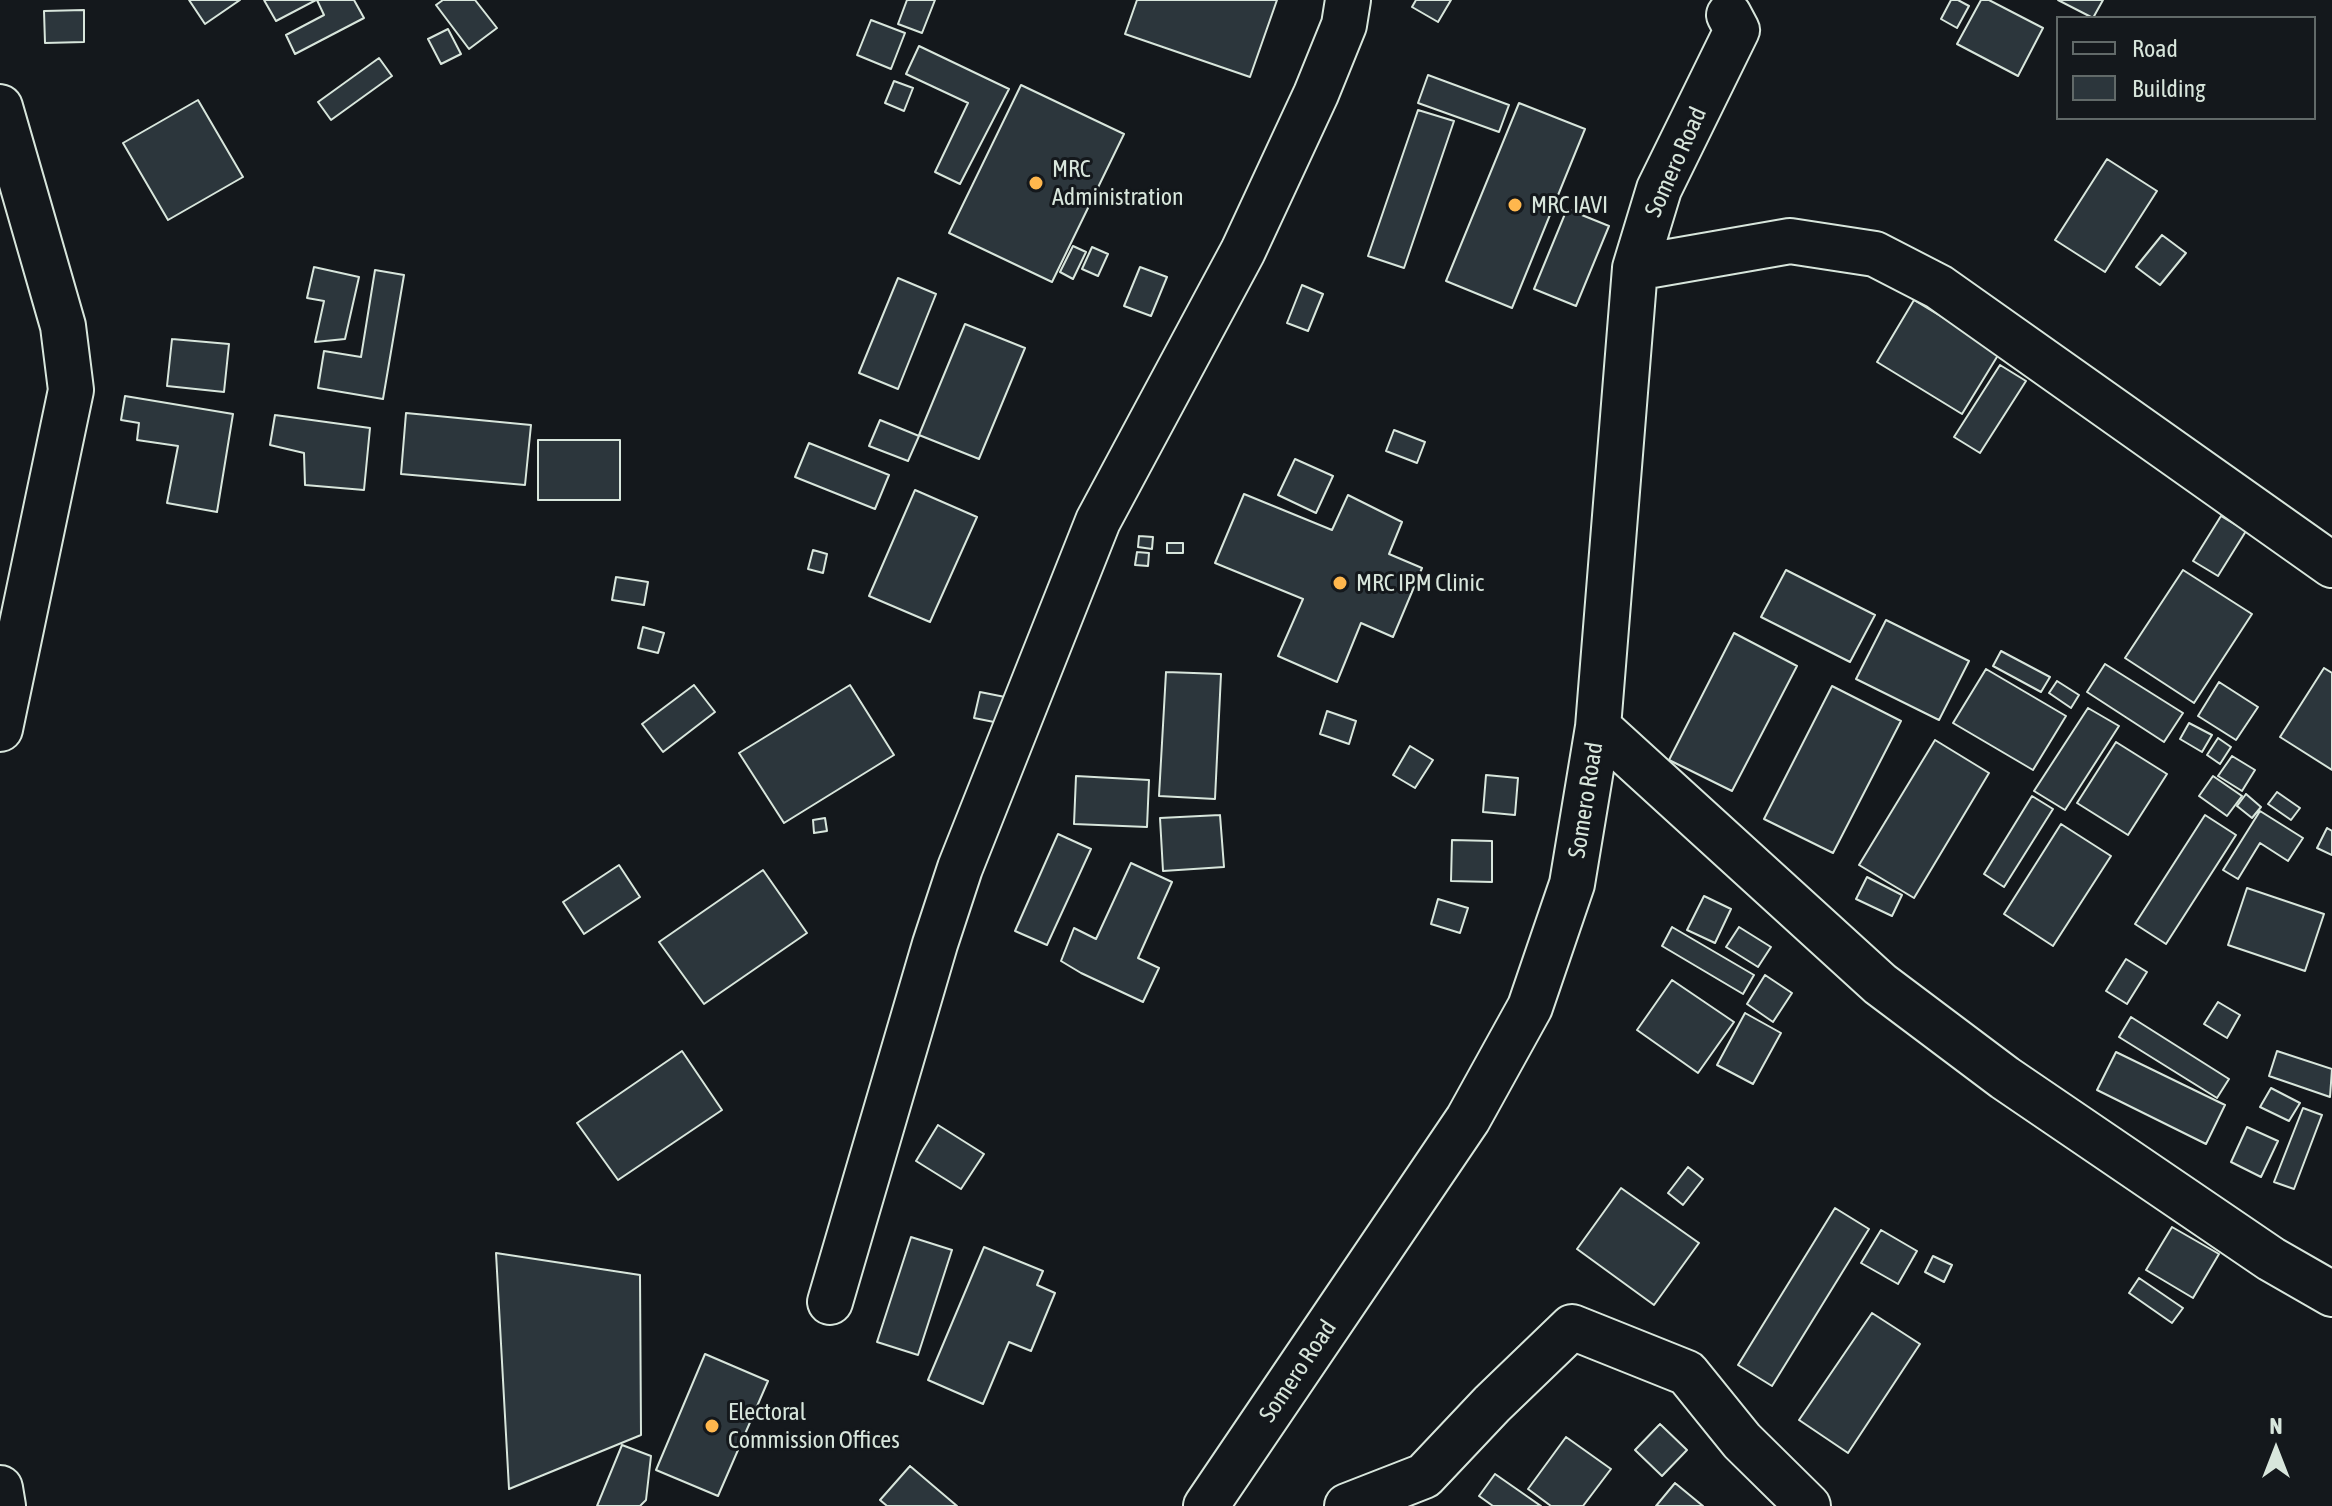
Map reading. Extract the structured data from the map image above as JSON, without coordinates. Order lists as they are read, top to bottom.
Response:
{
  "streets": {
    "street": ["Somero Road"]
  },
  "places": [
    "MRC Administration",
    "MRC IAVI",
    "MRC IPM Clinic",
    "Electoral Commission Offices"
  ],
  "legend": ["Road", "Building"],
  "north": "top"
}
